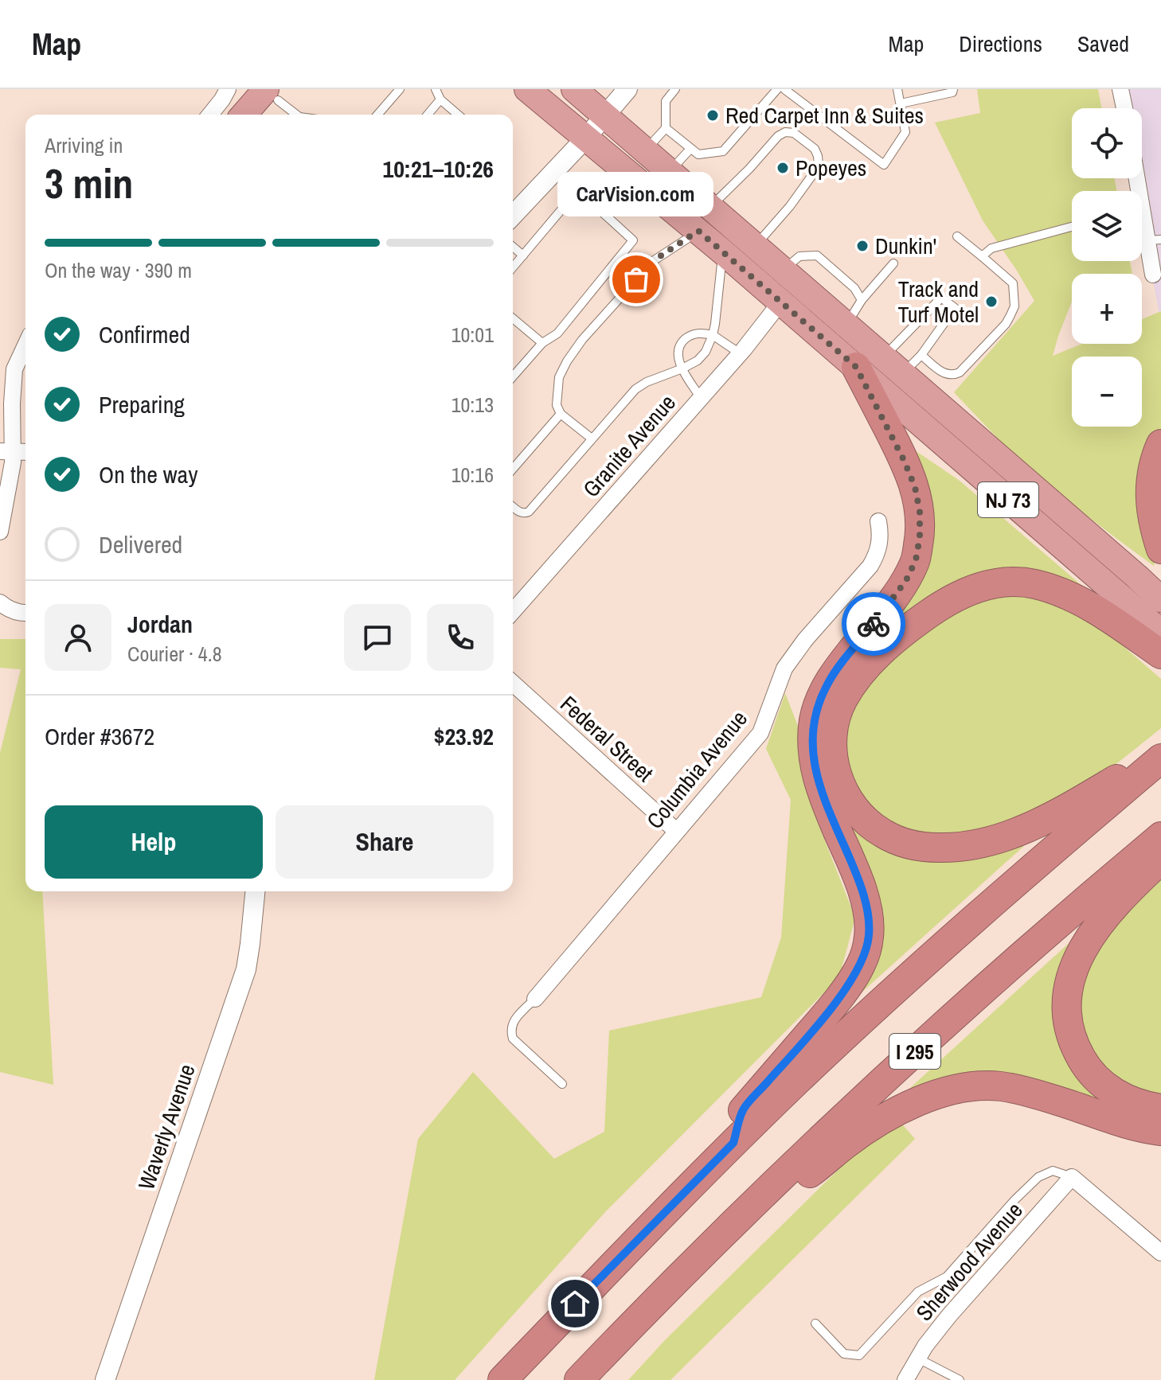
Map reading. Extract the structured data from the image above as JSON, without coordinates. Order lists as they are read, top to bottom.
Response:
{
  "streets": {
    "highway": ["NJ 73", "I 295"],
    "street": [
      "Granite Avenue",
      "Federal Street",
      "Columbia Avenue",
      "Waverly Avenue",
      "Sherwood Avenue"
    ]
  },
  "crossings": [
    ["Granite Avenue", "NJ 73"],
    ["Federal Street", "Columbia Avenue"]
  ],
  "places": [
    "Red Carpet Inn & Suites",
    "Popeyes",
    "Dunkin'",
    "CarVision.com",
    "Track and Turf Motel"
  ],
  "page": {
    "header": "Map",
    "nav": ["Map", "Directions", "Saved"],
    "map_buttons": ["+", "−"],
    "heading": ["3 min", "Arriving in", "10:21–10:26"],
    "panel": [
      "Jordan",
      "Courier · 4.8",
      "Order #3672",
      "$23.92"
    ],
    "bubble": "CarVision.com",
    "bar": "On the way · 390 m",
    "list": [
      ["Confirmed", "10:01"],
      ["Preparing", "10:13"],
      ["On the way", "10:16"],
      "Delivered"
    ],
    "buttons": ["Help", "Share"]
  }
}
